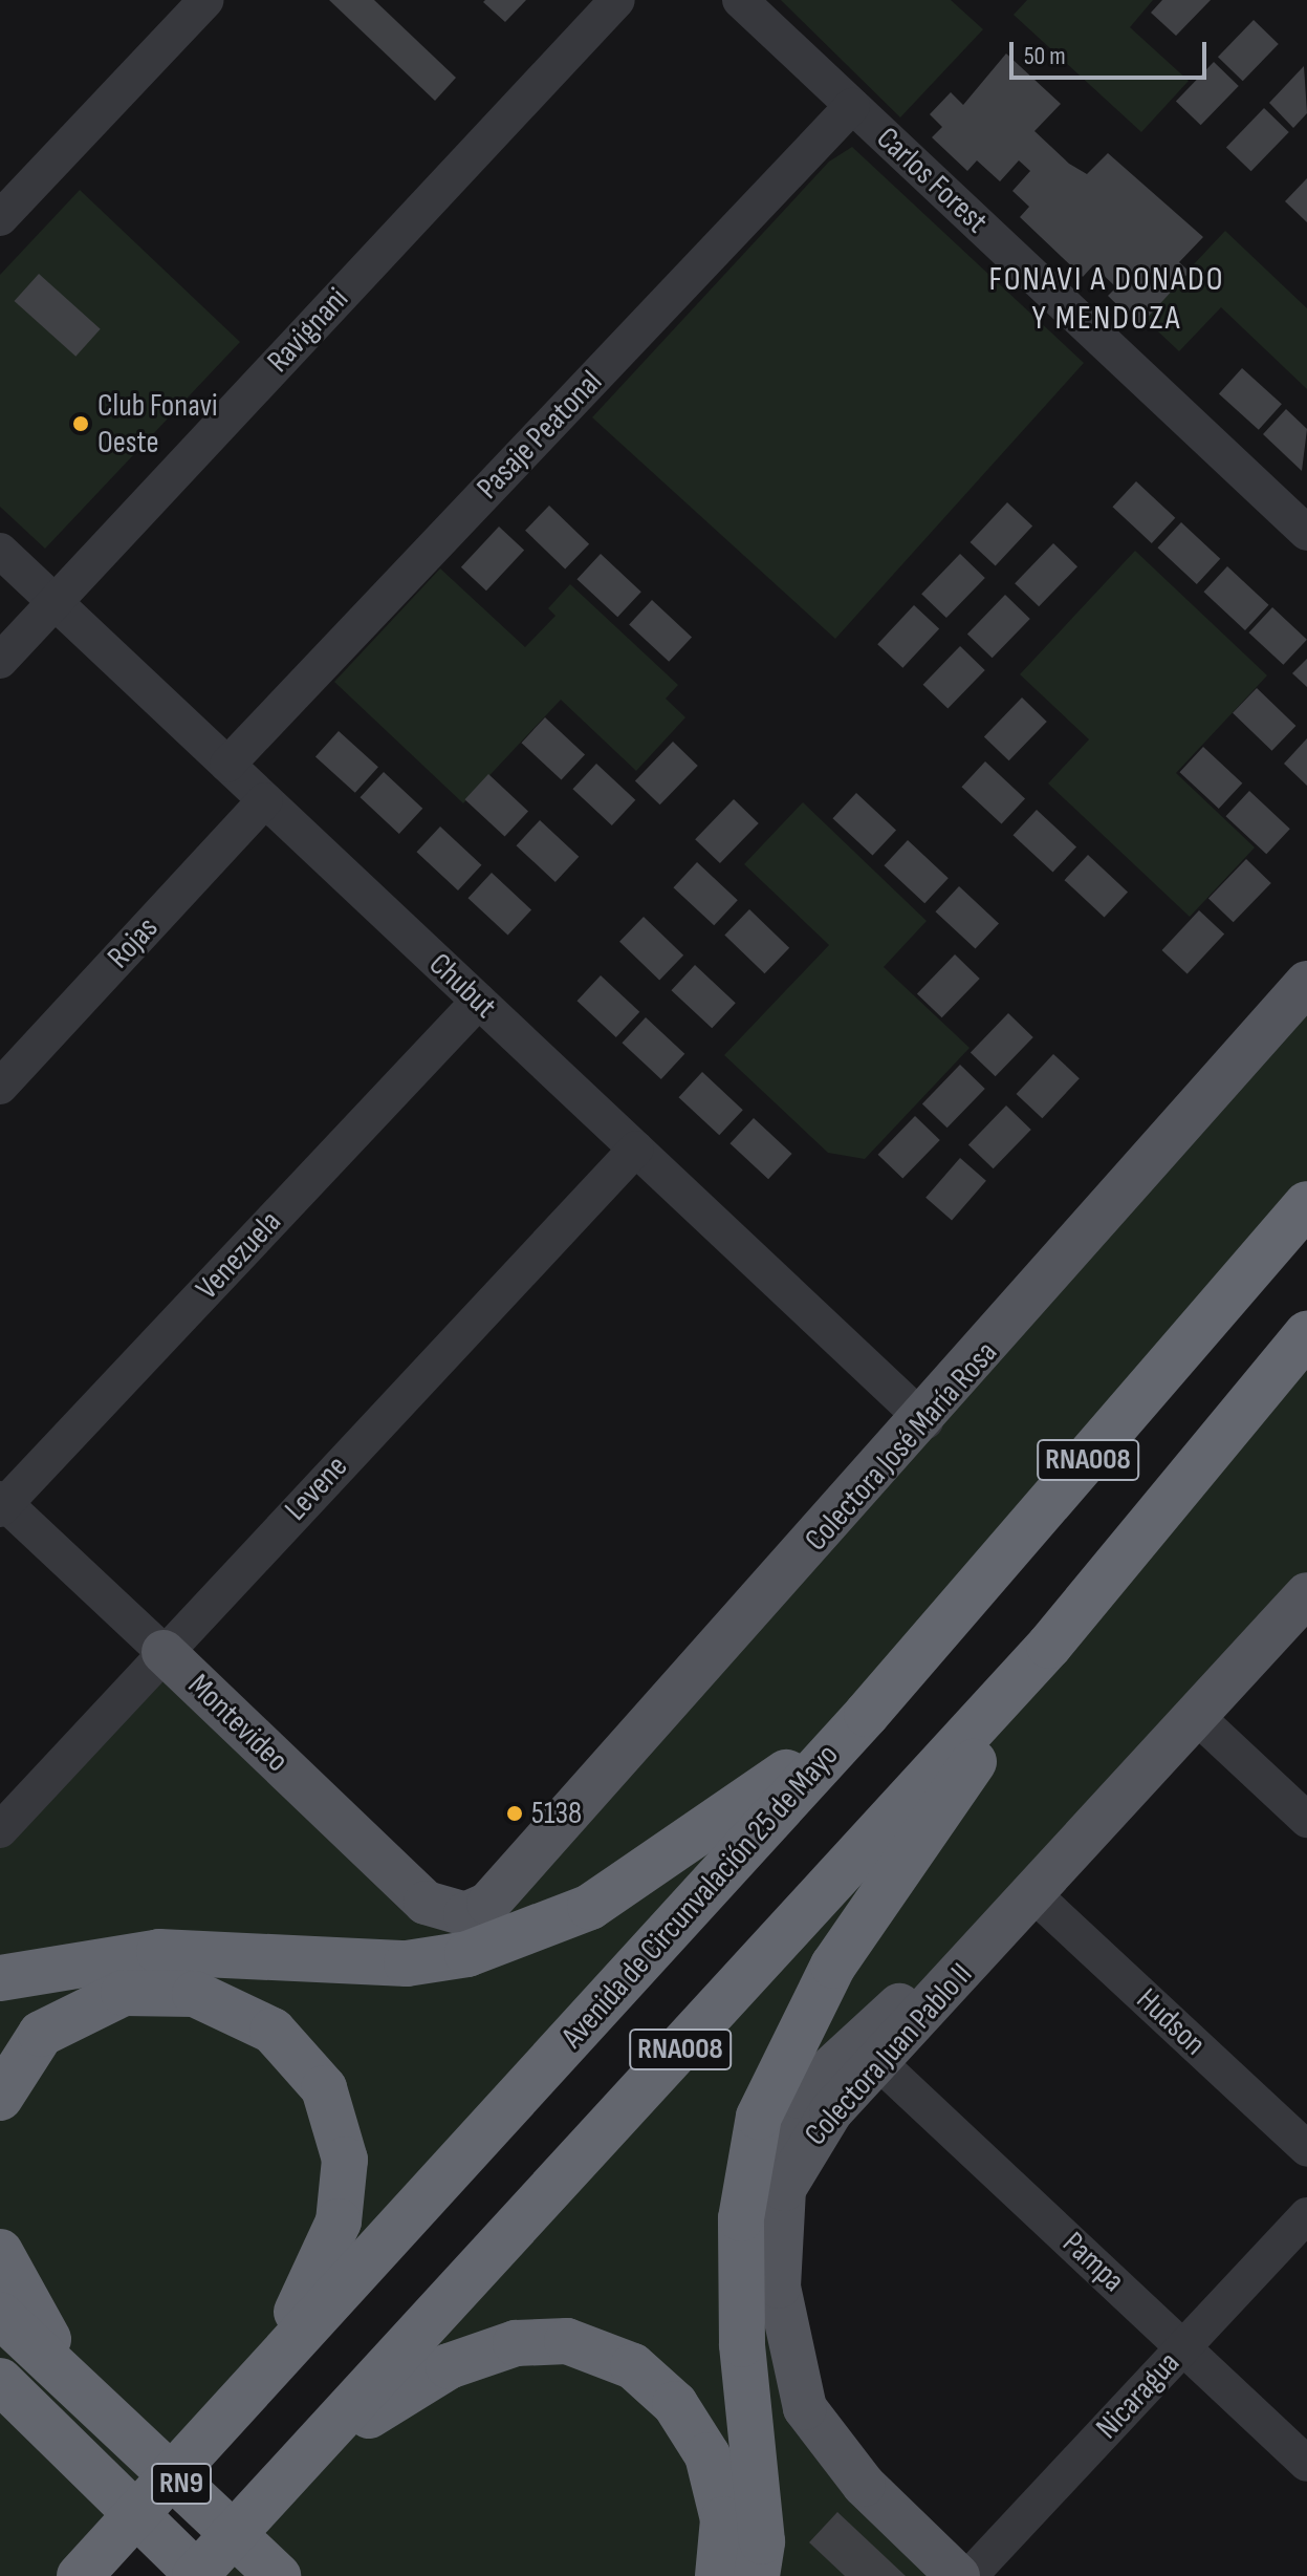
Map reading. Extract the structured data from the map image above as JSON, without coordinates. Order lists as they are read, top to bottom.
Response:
{
  "streets": {
    "highway": ["RNA008", "Avenida de Circunvalación 25 de Mayo", "RN9"],
    "main road": ["Colectora José María Rosa", "Montevideo", "Colectora Juan Pablo II"],
    "street": [
      "Carlos Forest",
      "Ravignani",
      "Pasaje Peatonal",
      "Rojas",
      "Chubut",
      "Venezuela",
      "Levene",
      "Hudson",
      "Pampa",
      "Nicaragua"
    ]
  },
  "crossings": [
    ["Carlos Forest", "Pasaje Peatonal"],
    ["Ravignani", "Chubut"],
    ["Pasaje Peatonal", "Chubut"],
    ["Rojas", "Chubut"],
    ["Chubut", "Venezuela"],
    ["Chubut", "Colectora José María Rosa"],
    ["Chubut", "Levene"],
    ["Venezuela", "Montevideo"],
    ["Colectora José María Rosa", "Montevideo"],
    ["RNA008", "RN9"],
    ["Levene", "Montevideo"],
    ["Hudson", "Colectora Juan Pablo II"],
    ["Colectora Juan Pablo II", "Pampa"],
    ["Pampa", "Nicaragua"]
  ],
  "districts": ["FONAVI A DONADO Y MENDOZA"],
  "places": ["Club Fonavi Oeste", "5138"],
  "scale_bar": "50 m"
}
